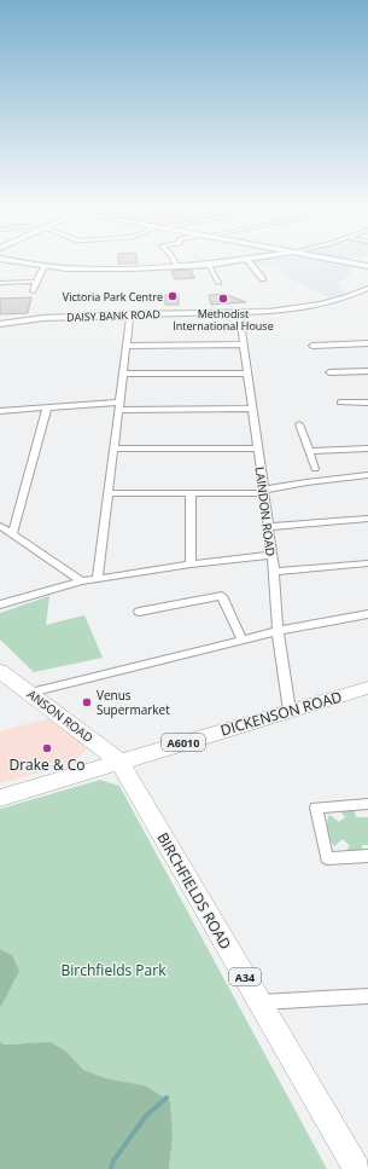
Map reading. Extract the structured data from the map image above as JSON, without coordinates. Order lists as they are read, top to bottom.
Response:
{
  "streets": {
    "highway": [
      "DICKENSON ROAD",
      "ANSON ROAD",
      "A6010",
      "BIRCHFIELDS ROAD",
      "A34"
    ],
    "street": ["DAISY BANK ROAD", "LAINDON ROAD"]
  },
  "crossings": [
    ["DAISY BANK ROAD", "LAINDON ROAD"],
    ["LAINDON ROAD", "DICKENSON ROAD"],
    ["DICKENSON ROAD", "ANSON ROAD"],
    ["DICKENSON ROAD", "BIRCHFIELDS ROAD"],
    ["ANSON ROAD", "BIRCHFIELDS ROAD"]
  ],
  "parks": ["Birchfields Park"],
  "places": [
    "Victoria Park Centre",
    "Methodist International House",
    "Venus Supermarket",
    "Drake & Co"
  ]
}
